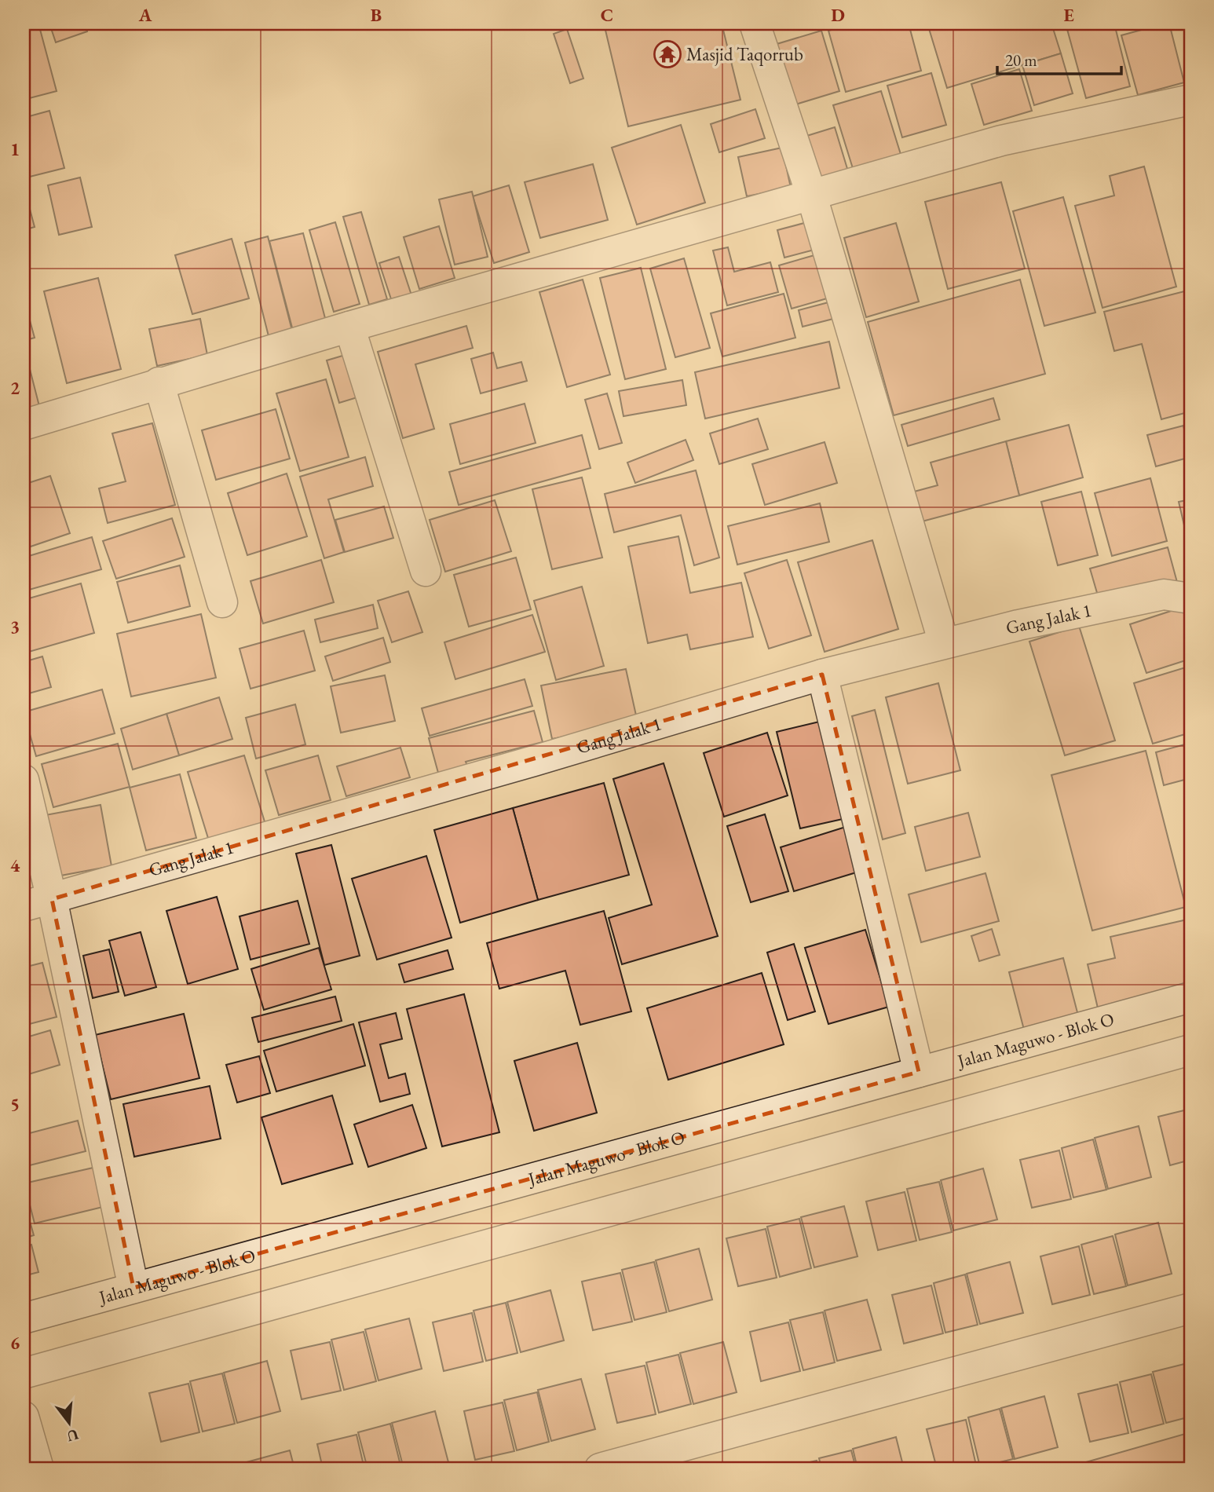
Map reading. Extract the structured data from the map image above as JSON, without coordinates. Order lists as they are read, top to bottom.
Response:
{
  "streets": {
    "street": ["Gang Jalak 1", "Jalan Maguwo - Blok O"]
  },
  "places": {
    "temple": ["Masjid Taqorrub"]
  },
  "scale_bar": "20 m",
  "north": "bottom",
  "grid": {
    "columns": [
      "A",
      "B",
      "C",
      "D",
      "E"
    ],
    "rows": [
      "1",
      "2",
      "3",
      "4",
      "5",
      "6"
    ]
  }
}
